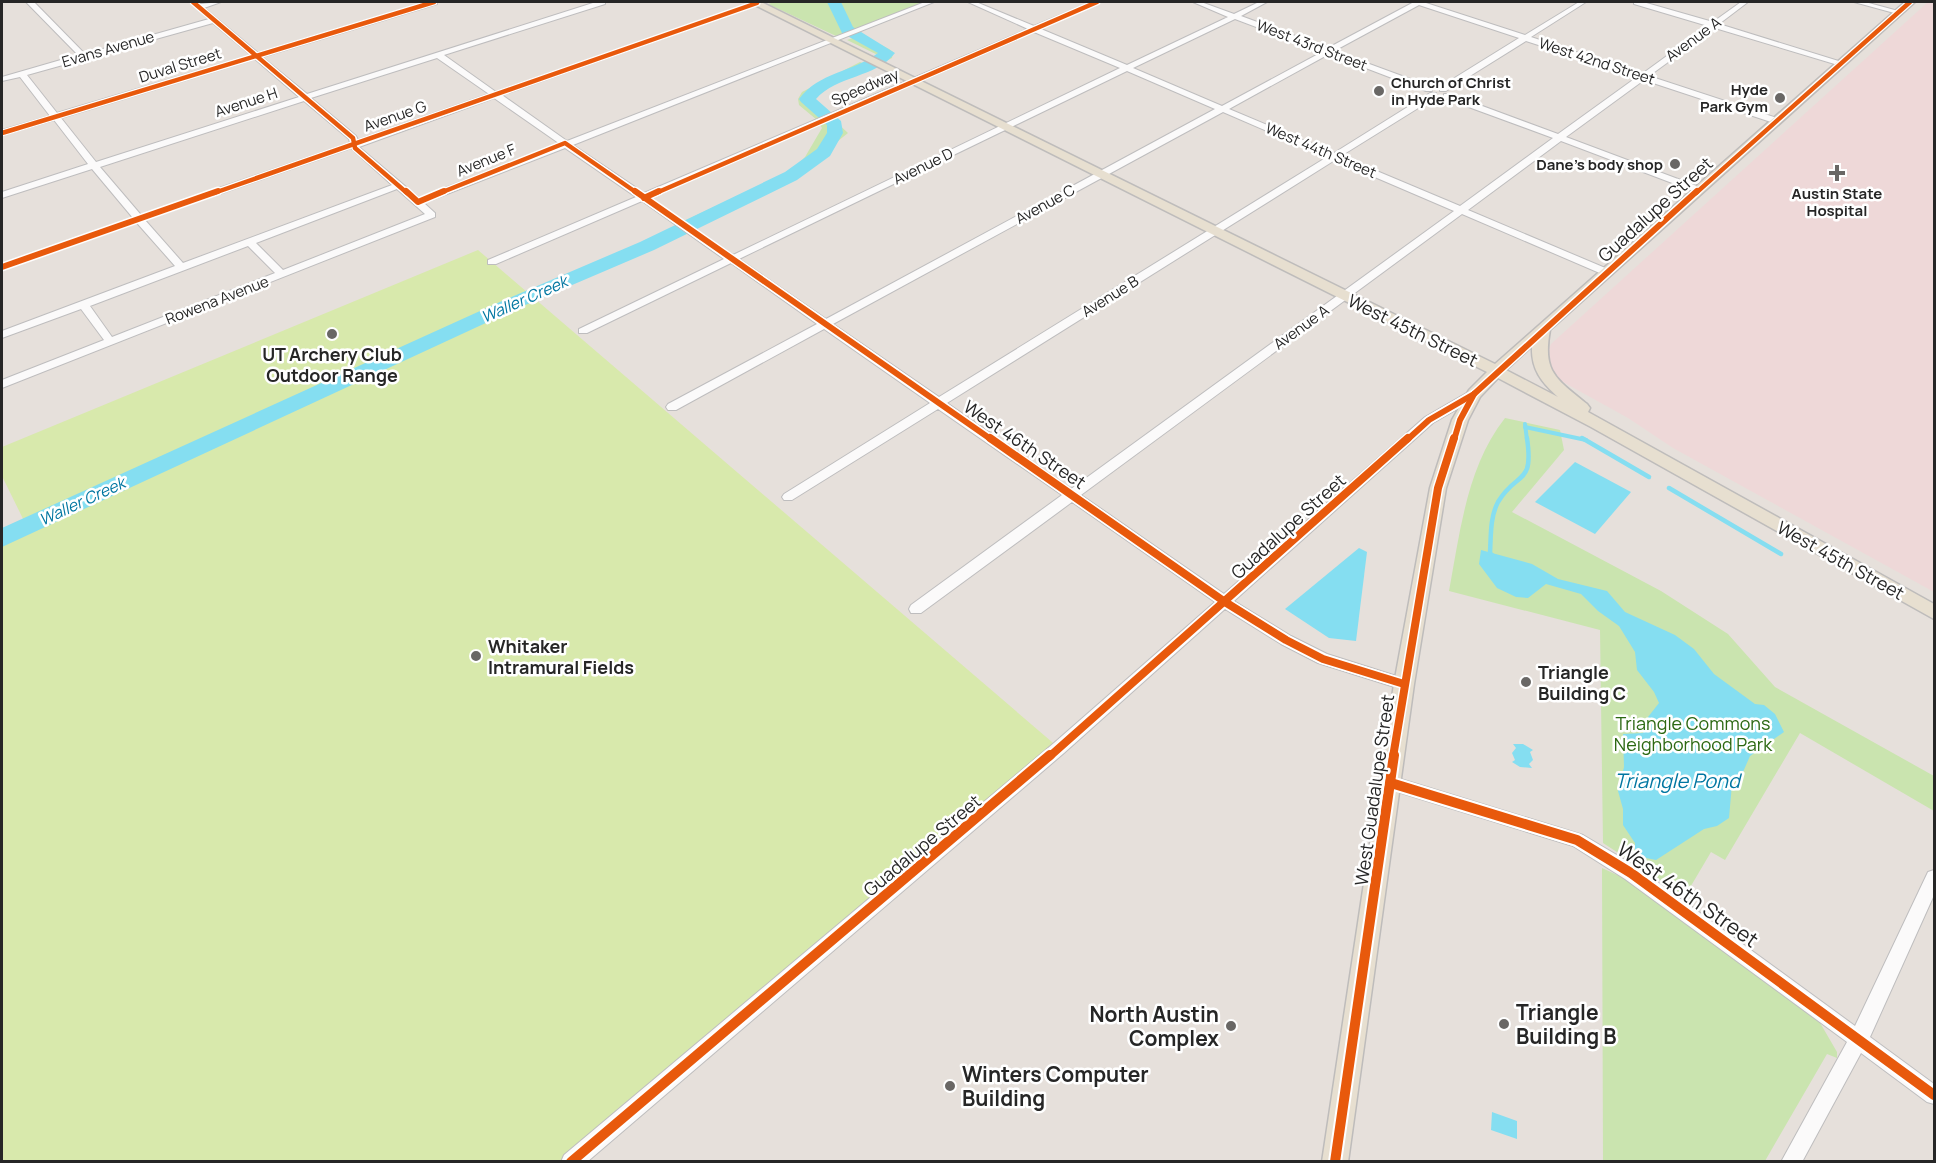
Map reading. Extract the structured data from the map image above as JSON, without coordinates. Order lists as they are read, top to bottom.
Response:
{
  "streets": {
    "main road": ["Guadalupe Street", "West 45th Street", "West Guadalupe Street"],
    "street": [
      "Avenue A",
      "West 43rd Street",
      "Evans Avenue",
      "West 42nd Street",
      "Duval Street",
      "Speedway",
      "Avenue H",
      "Avenue G",
      "West 44th Street",
      "Avenue F",
      "Avenue D",
      "Avenue C",
      "Avenue B",
      "Rowena Avenue",
      "West 46th Street"
    ]
  },
  "crossings": [
    ["Avenue A", "West 42nd Street"],
    ["Avenue A", "West 44th Street"],
    ["Avenue A", "West 45th Street"],
    ["Avenue A", "West 46th Street"],
    ["West 43rd Street", "Avenue D"],
    ["West 43rd Street", "Avenue C"],
    ["West 43rd Street", "Avenue B"],
    ["West 42nd Street", "Avenue C"],
    ["West 42nd Street", "Guadalupe Street"],
    ["Speedway", "West 44th Street"],
    ["Speedway", "West 45th Street"],
    ["Speedway", "West 46th Street"],
    ["Avenue H", "West 46th Street"],
    ["Avenue G", "West 45th Street"],
    ["Avenue G", "West 46th Street"],
    ["West 44th Street", "Avenue D"],
    ["West 44th Street", "Avenue C"],
    ["West 44th Street", "Guadalupe Street"],
    ["West 44th Street", "Avenue B"],
    ["Avenue F", "Rowena Avenue"],
    ["Avenue F", "West 45th Street"],
    ["Avenue F", "West 46th Street"],
    ["Avenue D", "West 45th Street"],
    ["Avenue D", "West 46th Street"],
    ["Avenue C", "West 45th Street"],
    ["Avenue C", "West 46th Street"],
    ["Guadalupe Street", "West 45th Street"],
    ["Guadalupe Street", "West 46th Street"],
    ["Guadalupe Street", "West Guadalupe Street"],
    ["Avenue B", "West 45th Street"],
    ["Avenue B", "West 46th Street"],
    ["West 46th Street", "West Guadalupe Street"]
  ],
  "water": ["Waller Creek", "Triangle Pond"],
  "parks": ["Triangle Commons Neighborhood Park"],
  "places": {
    "other": [
      "Church of Christ in Hyde Park",
      "Hyde Park Gym",
      "Dane's body shop",
      "UT Archery Club Outdoor Range",
      "Whitaker Intramural Fields",
      "Triangle Building C",
      "Triangle Building B",
      "North Austin Complex",
      "Winters Computer Building"
    ],
    "health": ["Austin State Hospital"]
  }
}
